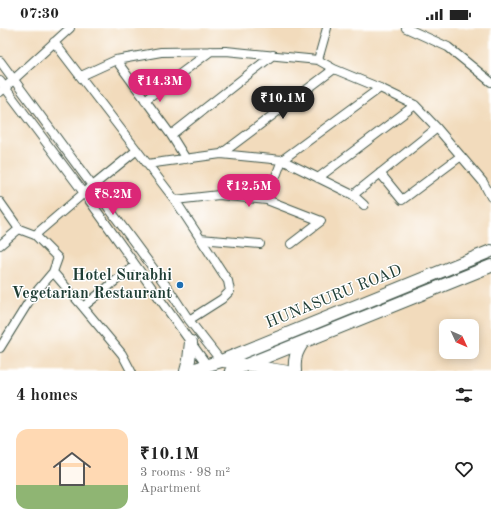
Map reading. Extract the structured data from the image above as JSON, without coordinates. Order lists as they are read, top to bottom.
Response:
{
  "streets": {
    "highway": ["HUNASURU ROAD"]
  },
  "places": ["Hotel Surabhi Vegetarian Restaurant"],
  "north": "bottom right",
  "page": {
    "status": "07:30",
    "price": [
      "₹14.3M",
      "₹10.1M",
      "₹12.5M",
      "₹8.2M"
    ],
    "heading": "4 homes",
    "list": [
      {
        "name": "₹10.1M",
        "note": "3 rooms · 98 m² · Apartment"
      }
    ]
  }
}
